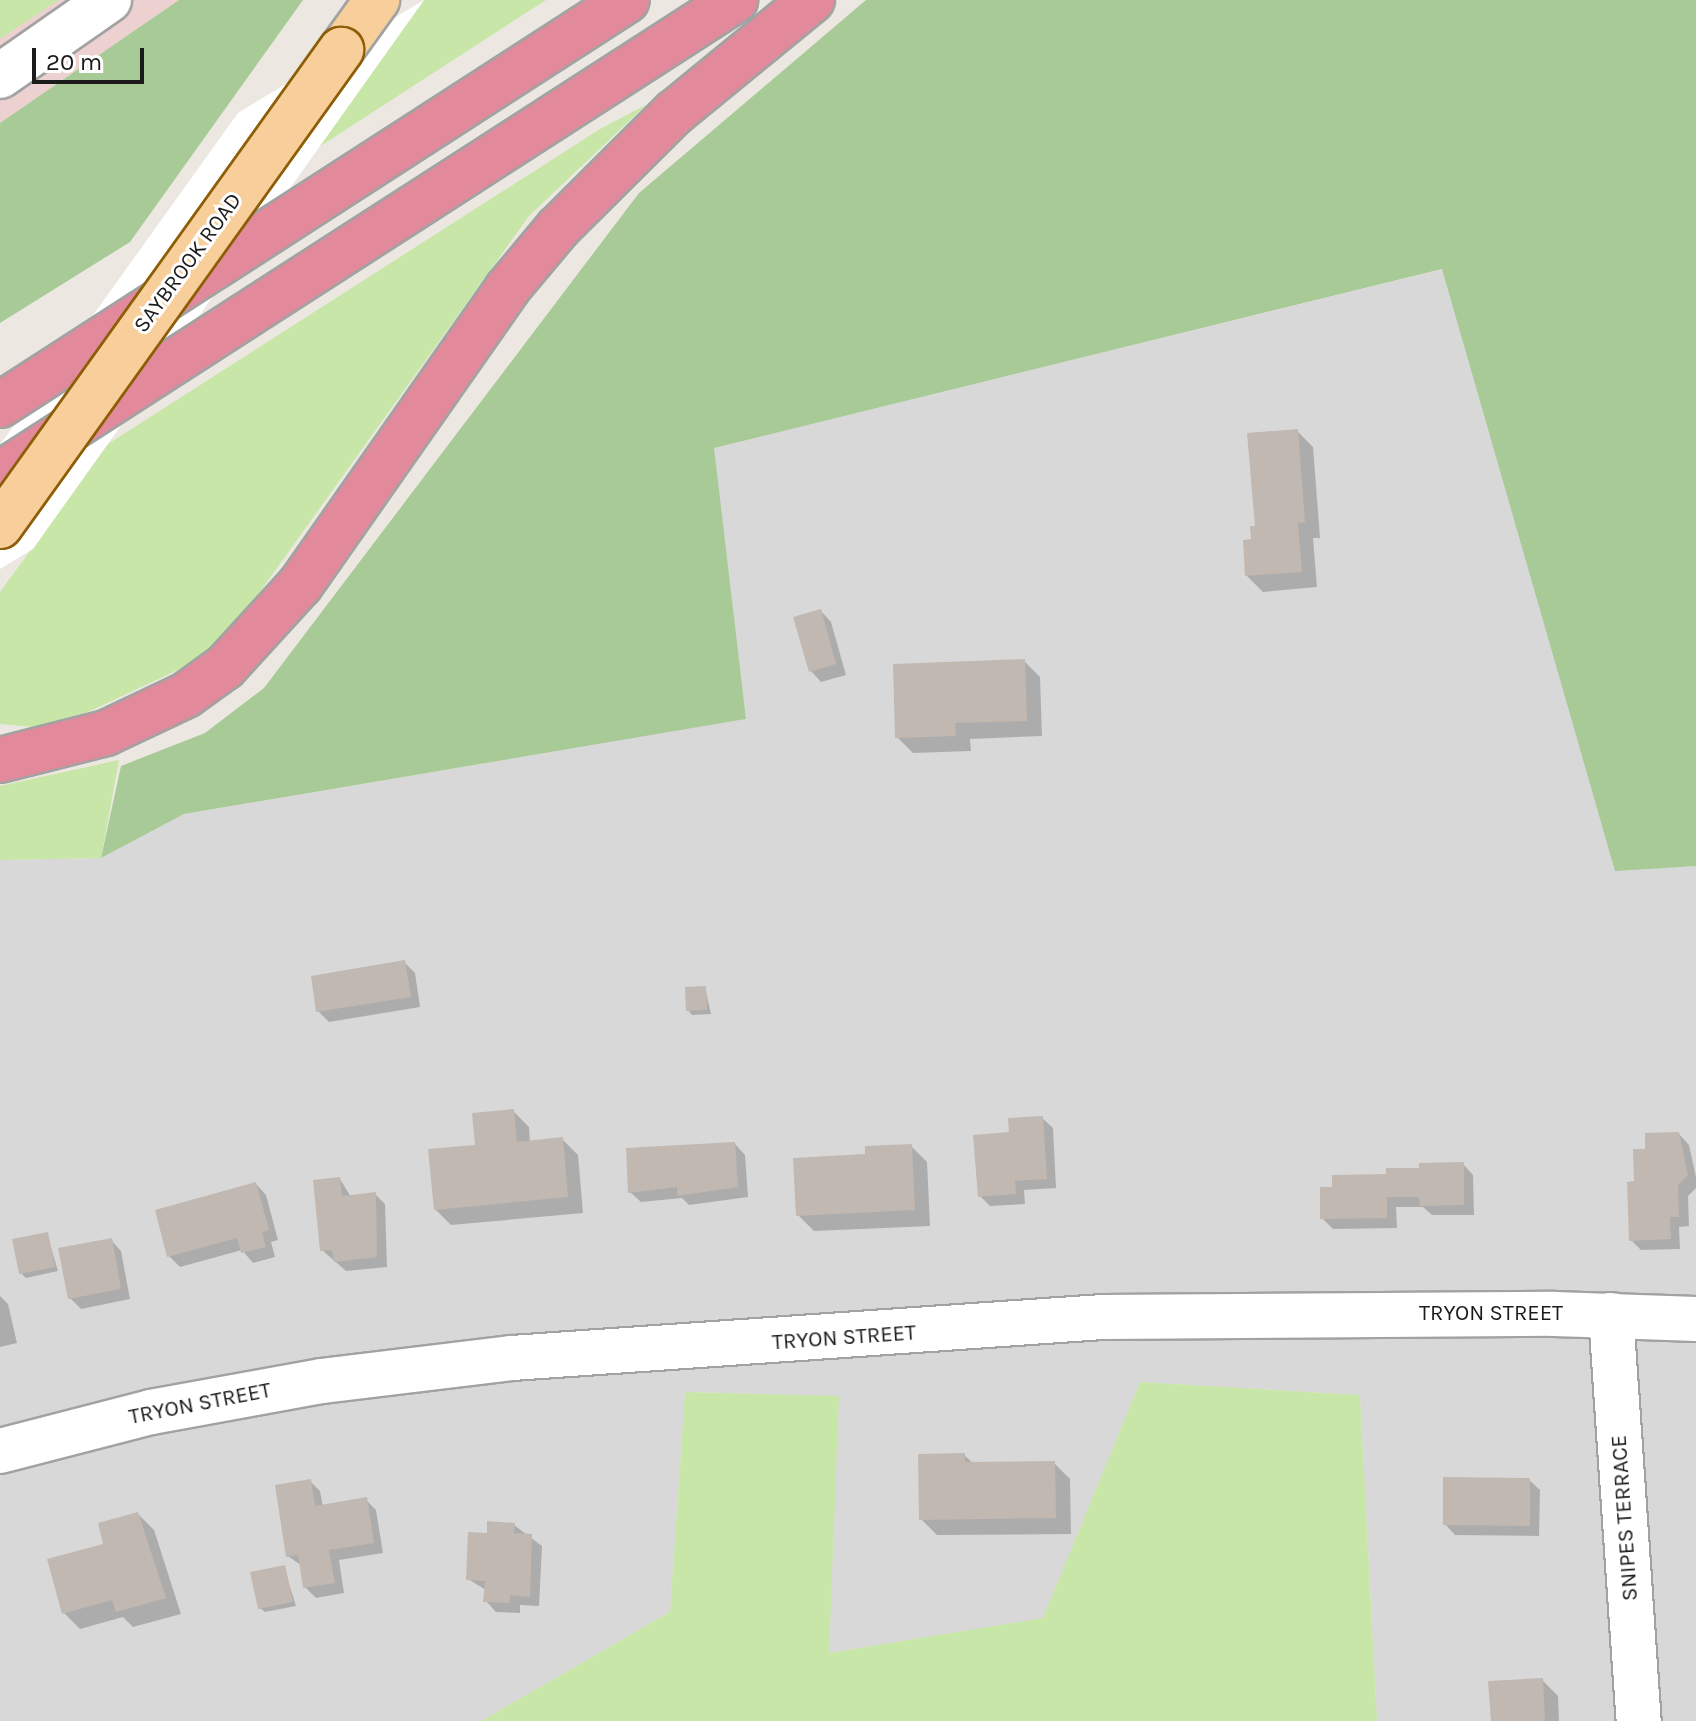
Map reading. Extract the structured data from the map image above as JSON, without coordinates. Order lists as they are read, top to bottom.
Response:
{
  "streets": {
    "main road": ["SAYBROOK ROAD"],
    "street": ["TRYON STREET", "SNIPES TERRACE"]
  },
  "crossings": [
    ["TRYON STREET", "SNIPES TERRACE"]
  ],
  "scale_bar": "20 m"
}
